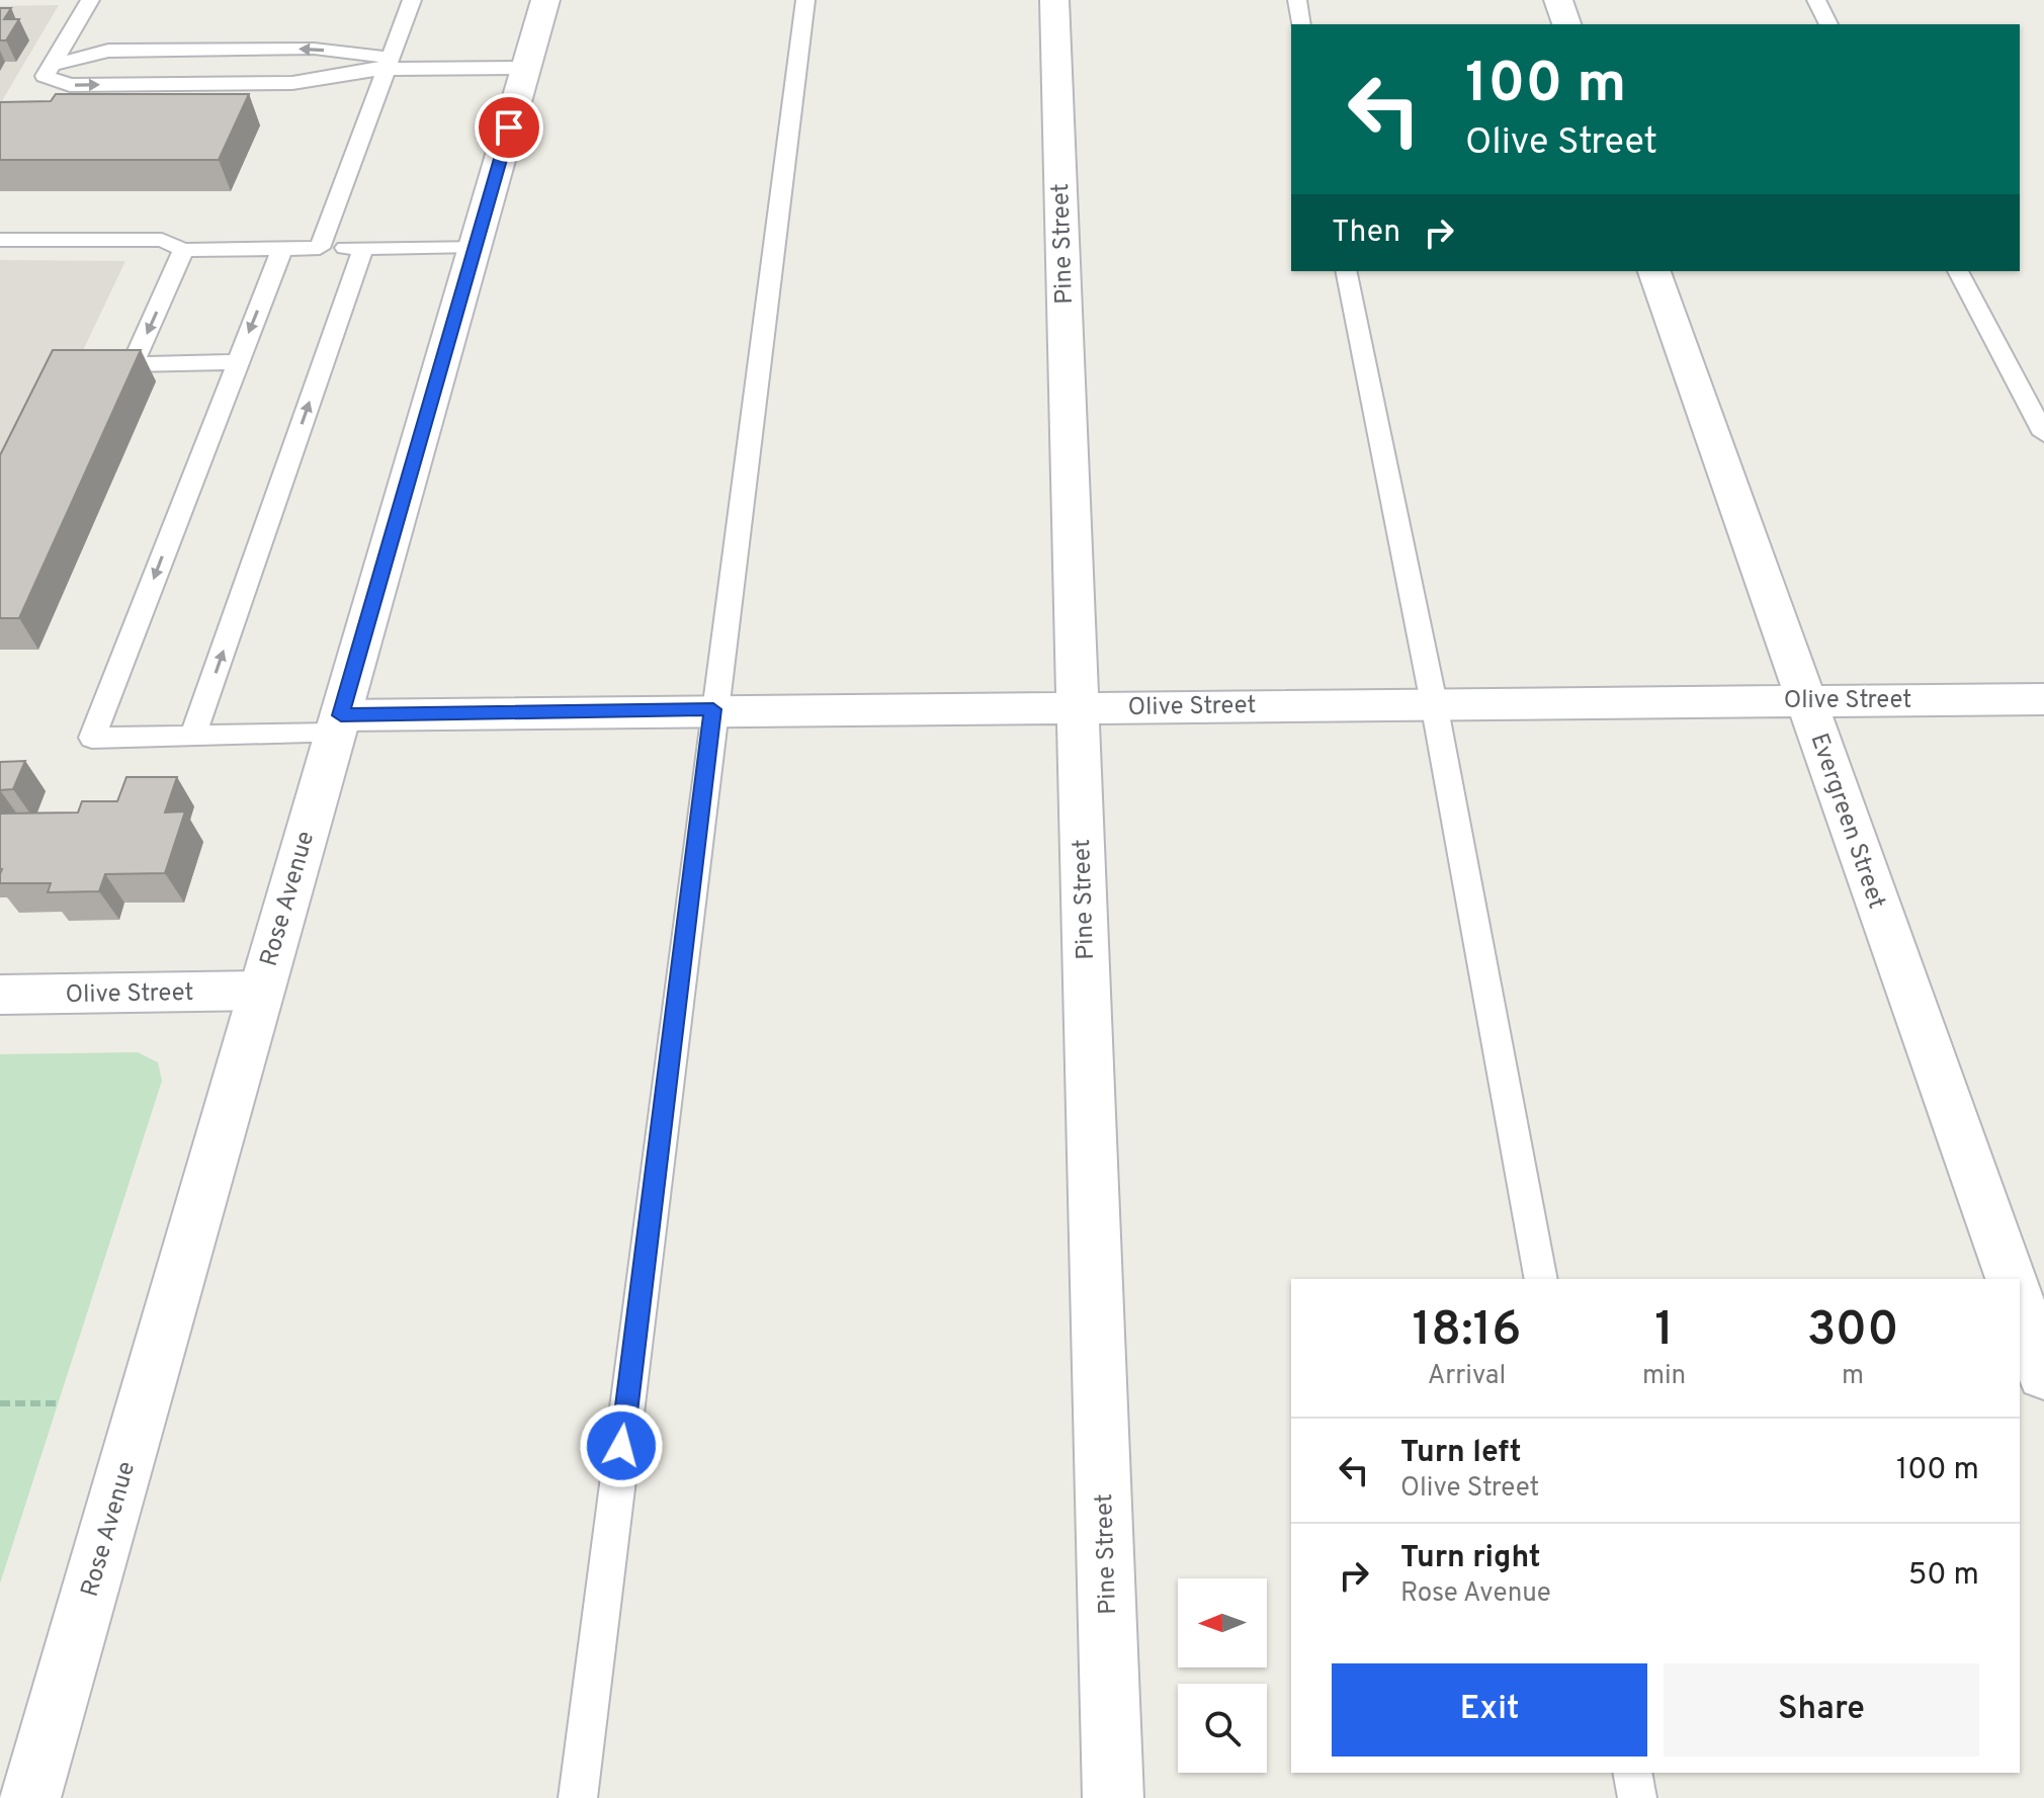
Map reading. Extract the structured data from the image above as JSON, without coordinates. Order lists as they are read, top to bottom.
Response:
{
  "streets": {
    "street": [
      "Pine Street",
      "Olive Street",
      "Evergreen Street",
      "Rose Avenue"
    ]
  },
  "crossings": [
    ["Pine Street", "Olive Street"],
    ["Olive Street", "Evergreen Street"],
    ["Olive Street", "Rose Avenue"]
  ],
  "north": "left",
  "page": {
    "turn": ["100 m", "Olive Street"],
    "then": "Then",
    "eta": [
      "18:16",
      "Arrival",
      "1",
      "min",
      "300",
      "m"
    ],
    "list": [
      {
        "name": "Turn left",
        "note": "Olive Street",
        "value": "100 m"
      },
      {
        "name": "Turn right",
        "note": "Rose Avenue",
        "value": "50 m"
      }
    ],
    "buttons": ["Exit", "Share"]
  }
}
